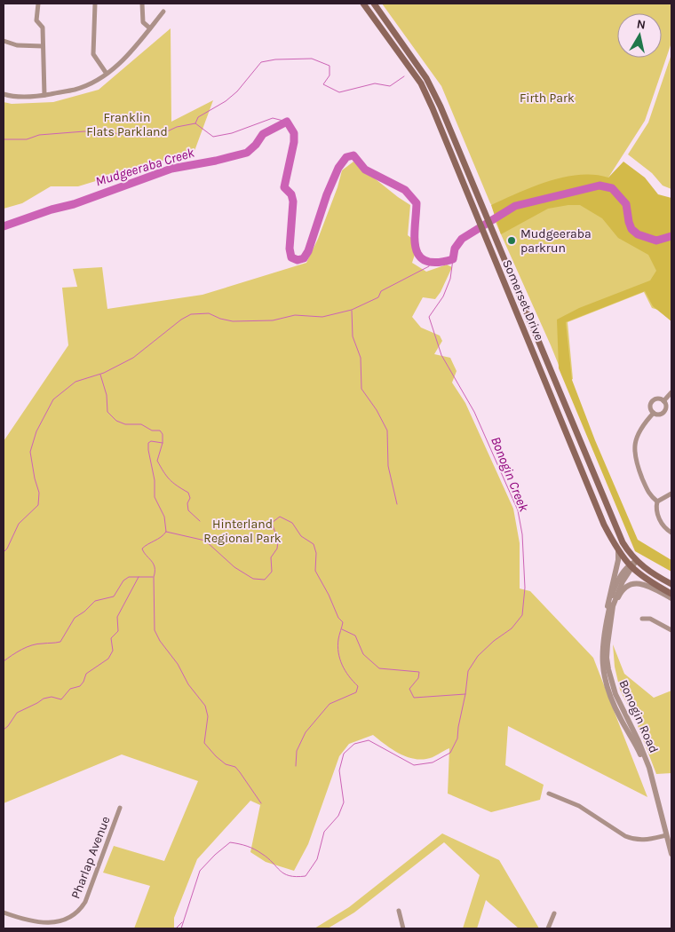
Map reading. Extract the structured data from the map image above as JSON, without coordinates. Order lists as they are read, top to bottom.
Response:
{
  "streets": {
    "main road": ["Somerset Drive"],
    "street": ["Bonogin Road", "Pharlap Avenue"]
  },
  "crossings": [
    ["Somerset Drive", "Bonogin Road"]
  ],
  "water": ["Mudgeeraba Creek", "Bonogin Creek"],
  "parks": ["Firth Park", "Franklin Flats Parkland", "Hinterland Regional Park"],
  "places": ["Mudgeeraba parkrun"],
  "north": "top"
}
